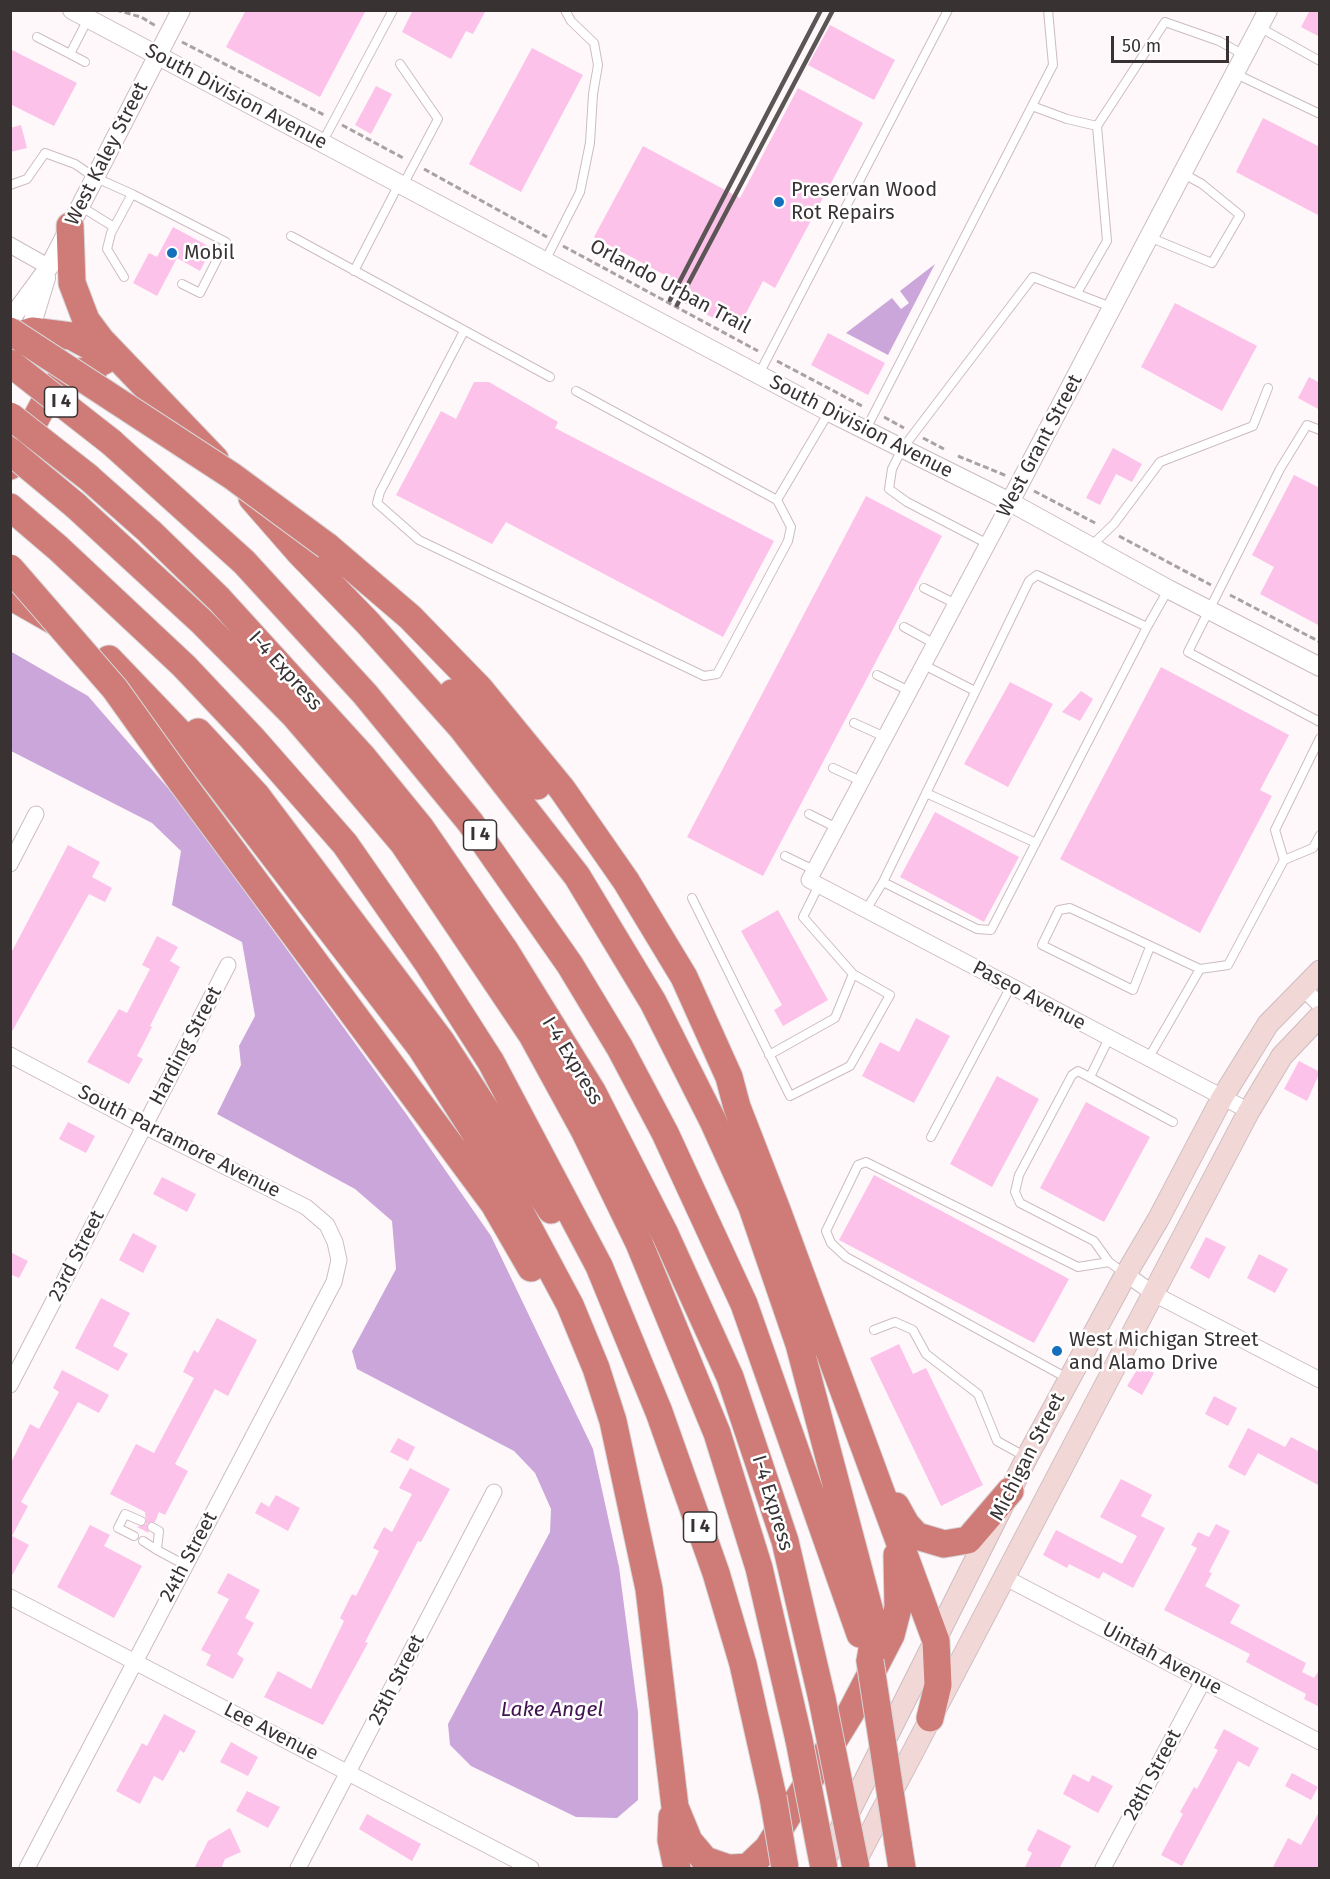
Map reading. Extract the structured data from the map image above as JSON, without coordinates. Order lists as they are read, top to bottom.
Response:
{
  "streets": {
    "highway": ["I 4", "I-4 Express"],
    "main road": ["Michigan Street"],
    "street": [
      "South Division Avenue",
      "West Kaley Street",
      "West Grant Street",
      "Paseo Avenue",
      "Harding Street",
      "South Parramore Avenue",
      "23rd Street",
      "24th Street",
      "Uintah Avenue",
      "25th Street",
      "Lee Avenue",
      "28th Street"
    ],
    "path": ["Orlando Urban Trail"]
  },
  "crossings": [
    ["South Division Avenue", "West Kaley Street"],
    ["South Division Avenue", "West Grant Street"],
    ["West Grant Street", "Paseo Avenue"],
    ["I-4 Express", "Michigan Street"],
    ["Paseo Avenue", "Michigan Street"],
    ["Harding Street", "South Parramore Avenue"],
    ["Harding Street", "23rd Street"],
    ["South Parramore Avenue", "23rd Street"],
    ["South Parramore Avenue", "24th Street"],
    ["Michigan Street", "Uintah Avenue"],
    ["24th Street", "Lee Avenue"],
    ["Uintah Avenue", "28th Street"],
    ["25th Street", "Lee Avenue"]
  ],
  "water": ["Lake Angel"],
  "places": ["Preservan Wood Rot Repairs", "Mobil", "West Michigan Street and Alamo Drive"],
  "scale_bar": "50 m"
}
